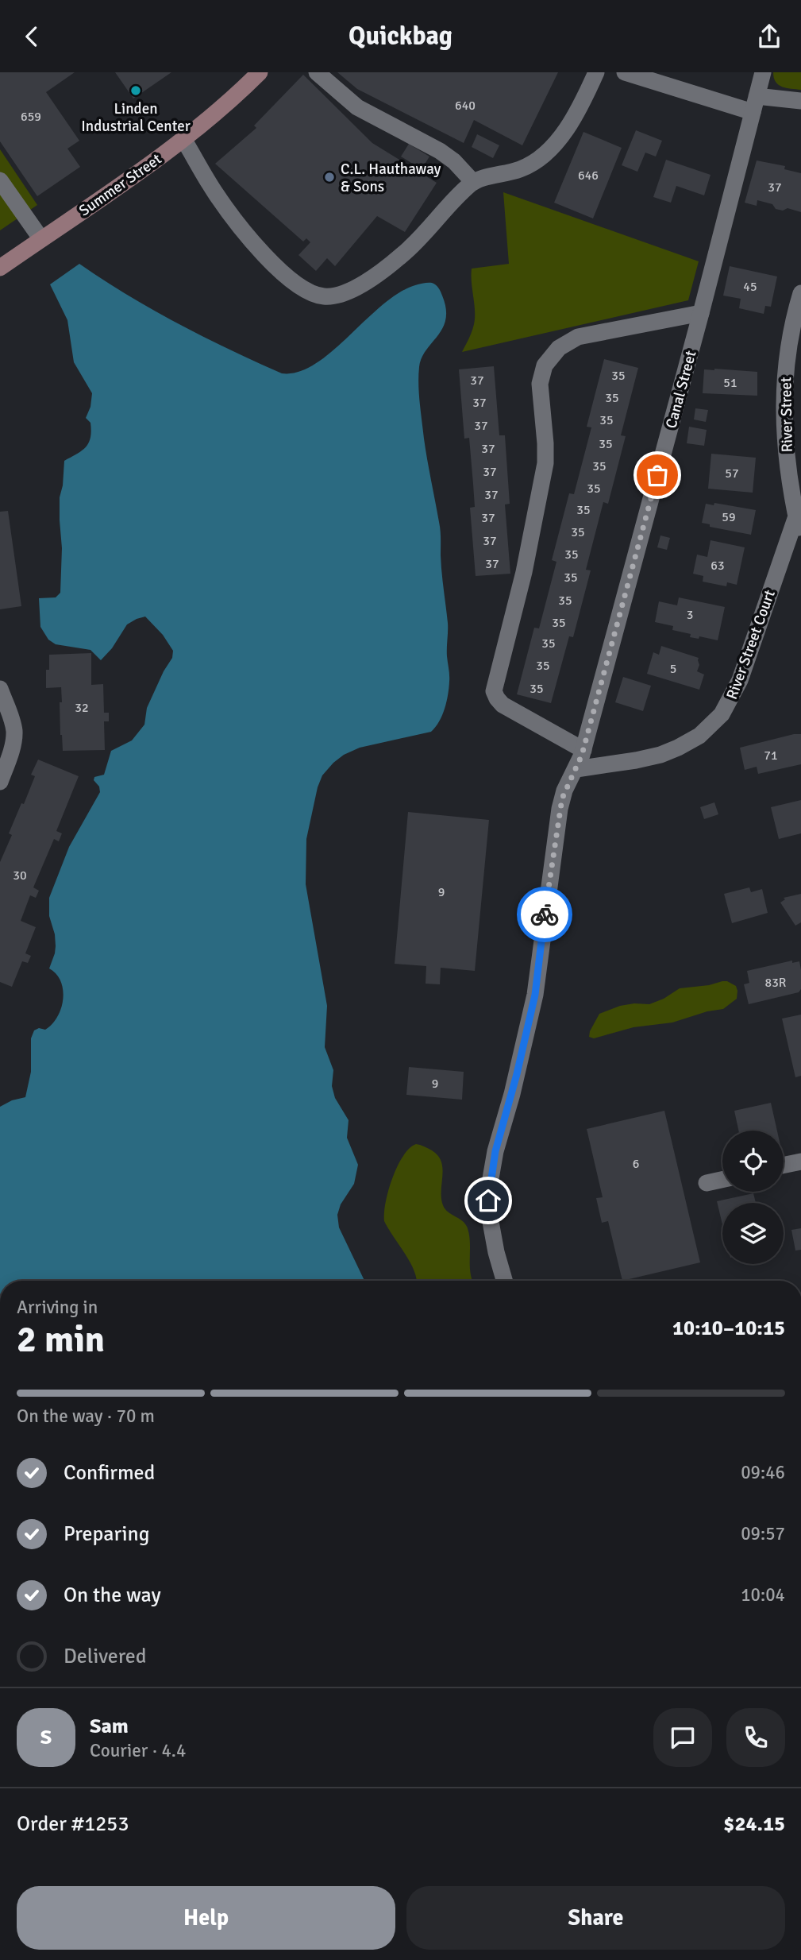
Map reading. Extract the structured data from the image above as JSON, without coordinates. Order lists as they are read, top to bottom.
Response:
{
  "streets": {
    "main road": ["Summer Street"],
    "street": ["Canal Street", "River Street", "River Street Court"]
  },
  "crossings": [
    ["Canal Street", "River Street Court"],
    ["River Street", "River Street Court"]
  ],
  "places": ["Linden Industrial Center", "C.L. Hauthaway & Sons"],
  "house_numbers": [
    "640",
    "659",
    "646",
    "37",
    "45",
    "35",
    "37",
    "51",
    "35",
    "37",
    "35",
    "37",
    "35",
    "37",
    "35",
    "37",
    "57",
    "35",
    "37",
    "35",
    "59",
    "37",
    "35",
    "37",
    "35",
    "37",
    "63",
    "35",
    "35",
    "3",
    "35",
    "35",
    "35",
    "5",
    "35",
    "32",
    "71",
    "30",
    "9",
    "83R",
    "9",
    "6"
  ],
  "page": {
    "header": "Quickbag",
    "heading": ["2 min", "Arriving in", "10:10–10:15"],
    "panel": [
      "Sam",
      "Courier · 4.4",
      "Order #1253",
      "$24.15"
    ],
    "bar": "On the way · 70 m",
    "list": [
      ["Confirmed", "09:46"],
      ["Preparing", "09:57"],
      ["On the way", "10:04"],
      "Delivered"
    ],
    "round": "S",
    "buttons": ["Help", "Share"]
  }
}
